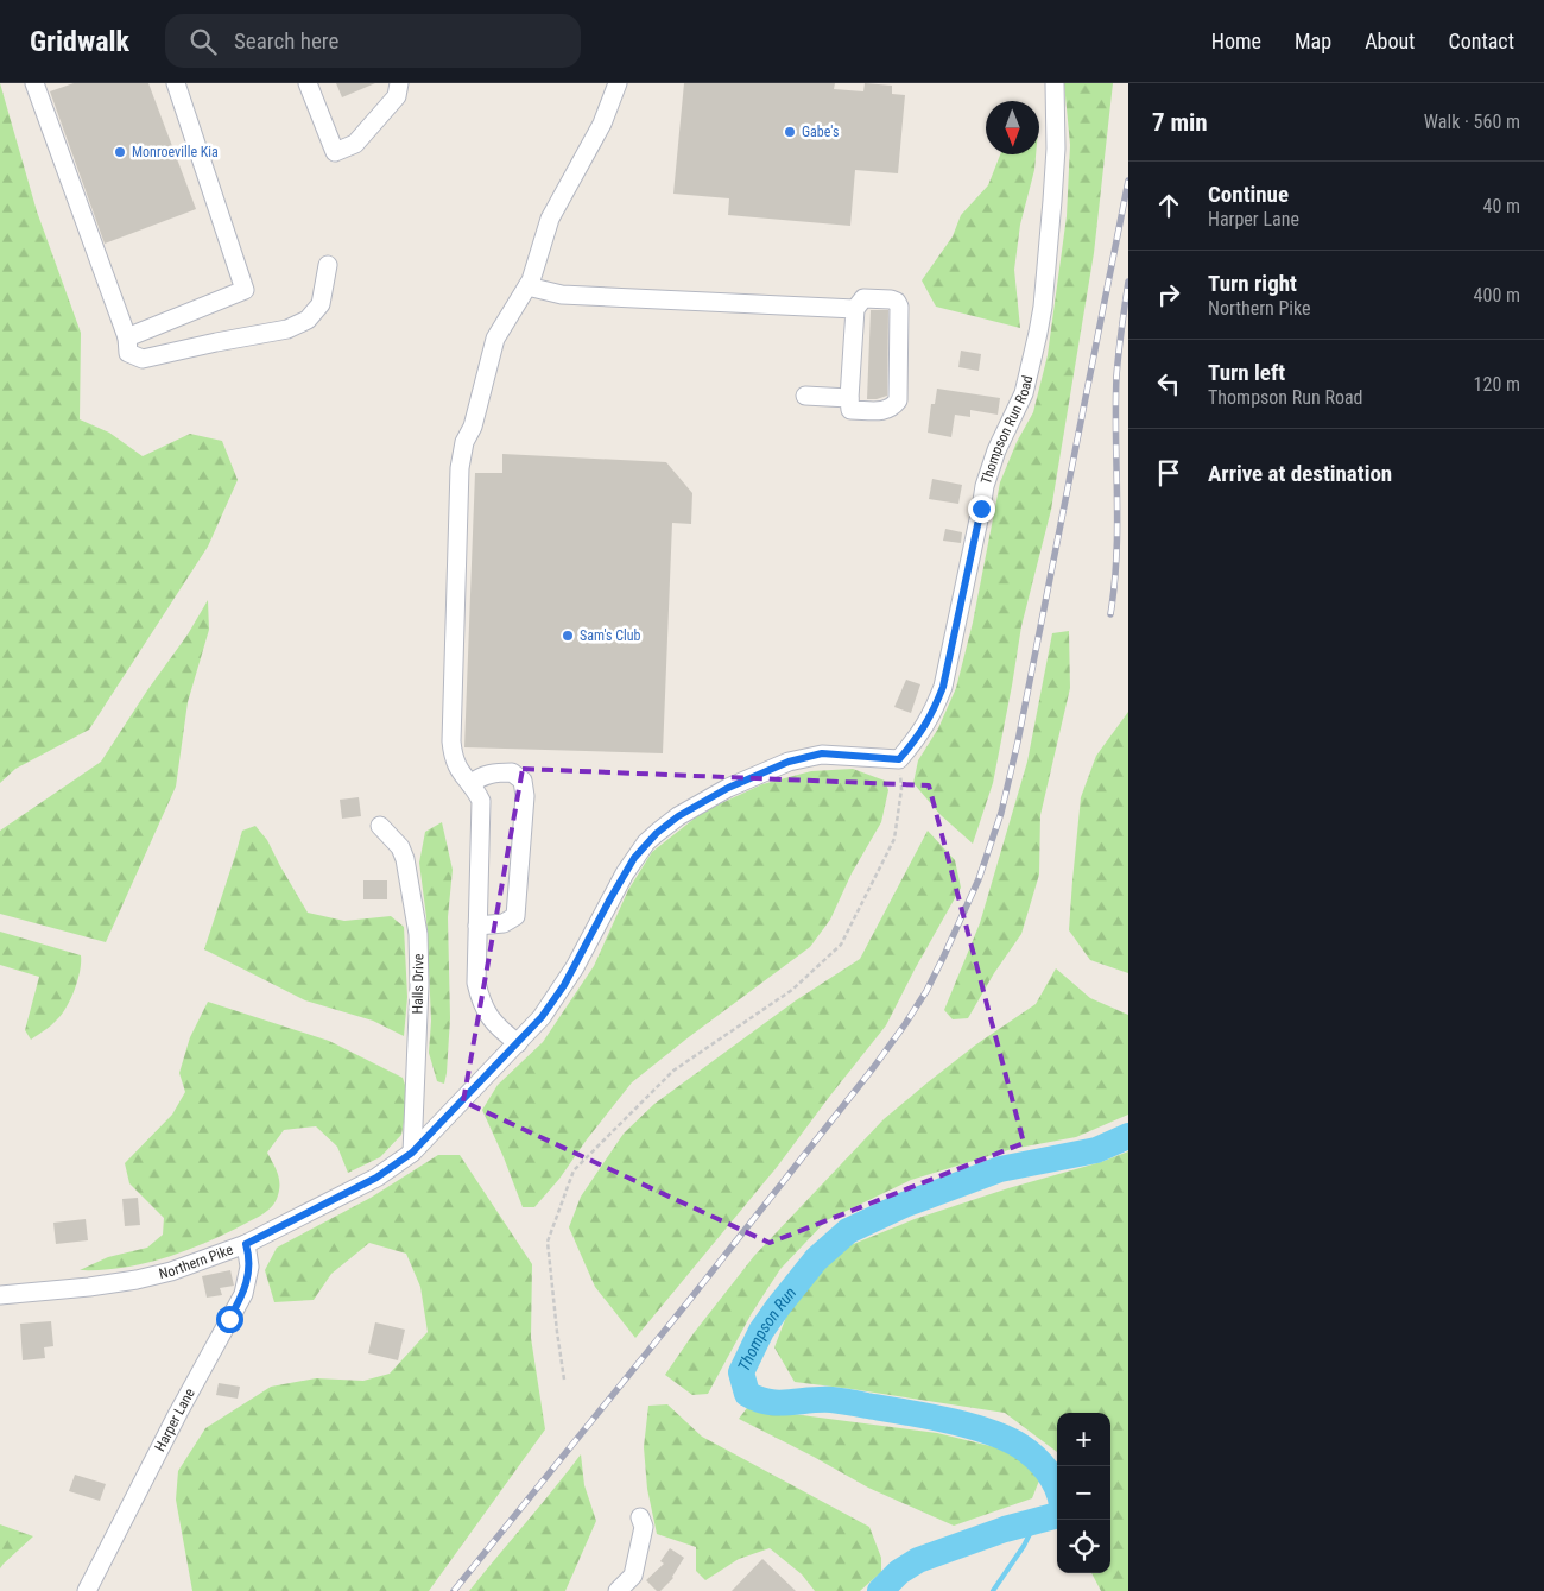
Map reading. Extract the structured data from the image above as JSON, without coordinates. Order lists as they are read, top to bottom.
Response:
{
  "streets": {
    "street": [
      "Thompson Run Road",
      "Halls Drive",
      "Northern Pike",
      "Harper Lane"
    ]
  },
  "crossings": [
    ["Thompson Run Road", "Northern Pike"],
    ["Halls Drive", "Northern Pike"],
    ["Northern Pike", "Harper Lane"]
  ],
  "water": ["Thompson Run"],
  "places": ["Gabe's", "Monroeville Kia", "Sam's Club"],
  "north": "bottom",
  "page": {
    "header": "Gridwalk",
    "search": "Search here",
    "nav": [
      "Home",
      "Map",
      "About",
      "Contact"
    ],
    "heading": ["7 min", "Walk · 560 m"],
    "list": [
      ["Continue", "Harper Lane", "40 m"],
      ["Turn right", "Northern Pike", "400 m"],
      ["Turn left", "Thompson Run Road", "120 m"],
      "Arrive at destination"
    ],
    "map_buttons": ["+", "−"]
  }
}
